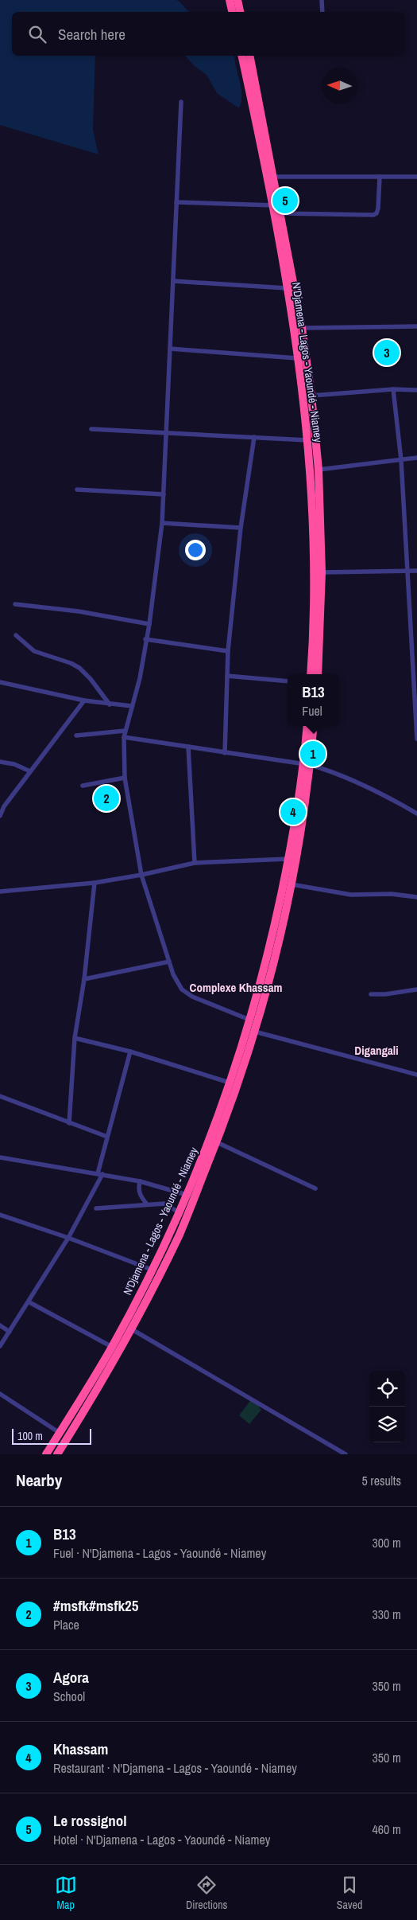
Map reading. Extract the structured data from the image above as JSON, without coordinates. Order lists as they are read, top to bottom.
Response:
{
  "streets": {
    "highway": ["N'Djamena - Lagos - Yaoundé - Niamey"]
  },
  "districts": ["Complexe Khassam", "Digangali"],
  "scale_bar": "100 m",
  "north": "left",
  "page": {
    "search": "Search here",
    "pins": [
      "5",
      "3",
      "1",
      "2",
      "4"
    ],
    "popup": ["B13", "Fuel"],
    "scale": "100 m",
    "heading": ["Nearby", "5 results"],
    "list": [
      {
        "mark": "1",
        "name": "B13",
        "note": "Fuel · N'Djamena - Lagos - Yaoundé - Niamey",
        "value": "300 m"
      },
      {
        "mark": "2",
        "name": "#msfk#msfk25",
        "note": "Place",
        "value": "330 m"
      },
      {
        "mark": "3",
        "name": "Agora",
        "note": "School",
        "value": "350 m"
      },
      {
        "mark": "4",
        "name": "Khassam",
        "note": "Restaurant · N'Djamena - Lagos - Yaoundé - Niamey",
        "value": "350 m"
      },
      {
        "mark": "5",
        "name": "Le rossignol",
        "note": "Hotel · N'Djamena - Lagos - Yaoundé - Niamey",
        "value": "460 m"
      }
    ],
    "nav": ["Map", "Directions", "Saved"]
  }
}
